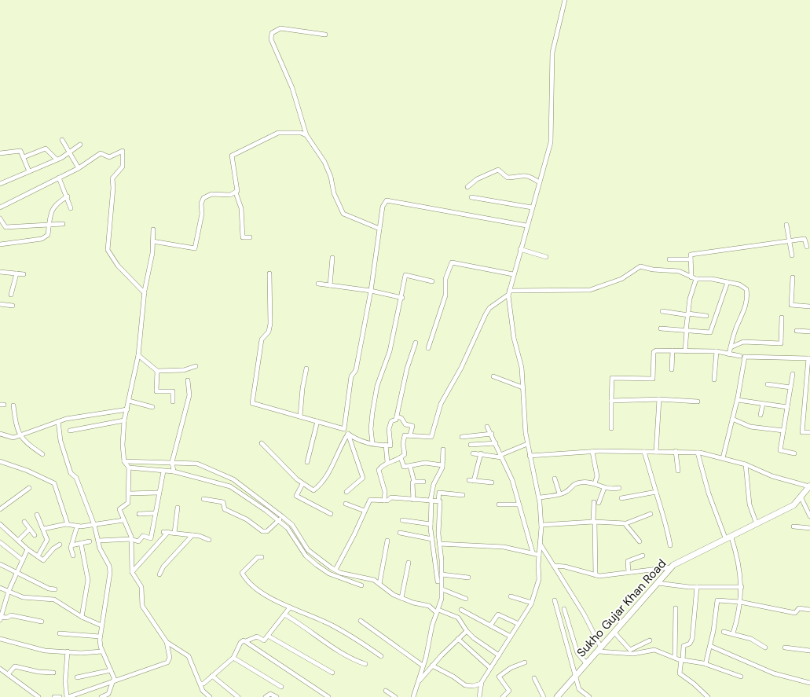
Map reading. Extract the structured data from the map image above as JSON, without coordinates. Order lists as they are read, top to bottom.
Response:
{
  "streets": {
    "main road": ["Sukho Gujar Khan Road"]
  }
}
